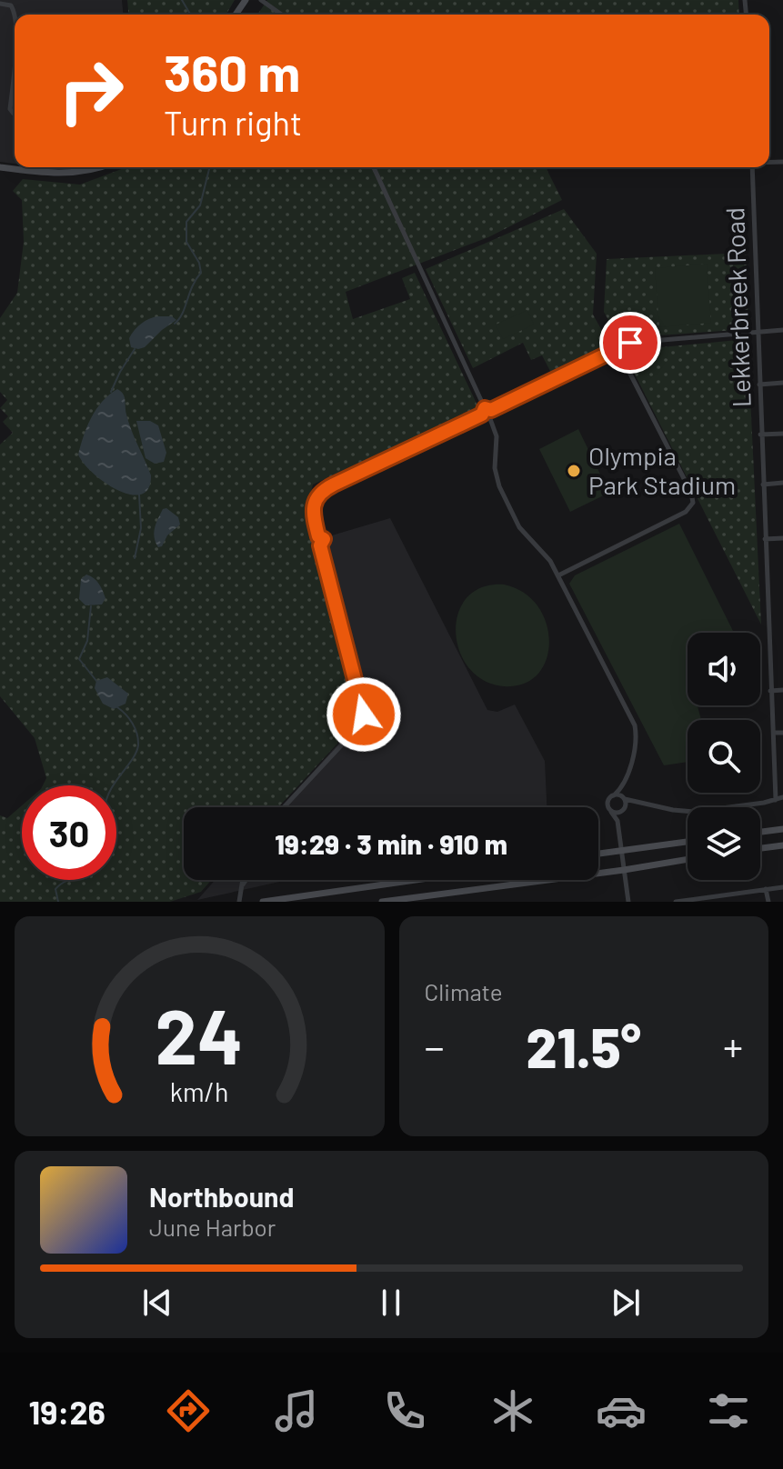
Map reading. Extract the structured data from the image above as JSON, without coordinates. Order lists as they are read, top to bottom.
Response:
{
  "streets": {
    "street": ["Lekkerbreek Road"]
  },
  "places": ["Olympia Park Stadium"],
  "page": {
    "turn": ["360 m", "Turn right"],
    "limit": "30",
    "trip": "19:29 · 3 min · 910 m",
    "tile": "Climate",
    "heat": ["−", "21.5°", "+"],
    "song": ["Northbound", "June Harbor"],
    "tabs": "19:26",
    "gauge": ["24", "km/h"]
  }
}
